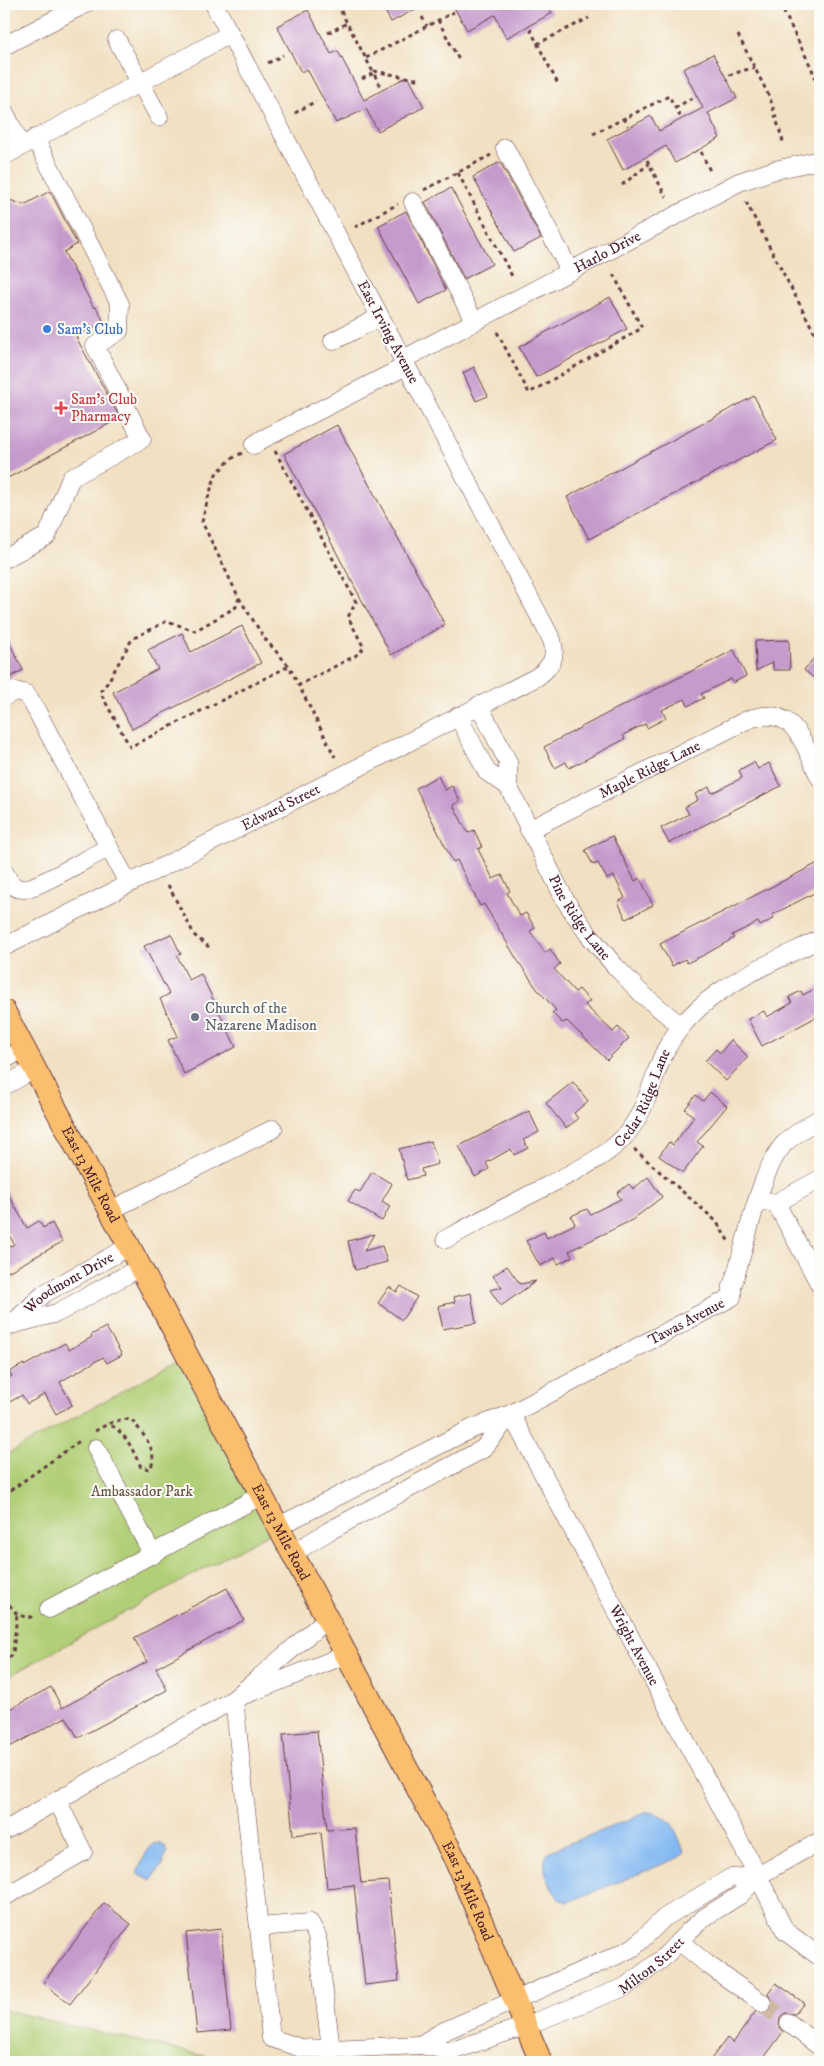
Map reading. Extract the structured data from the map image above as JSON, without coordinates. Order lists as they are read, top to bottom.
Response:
{
  "streets": {
    "main road": ["East 13 Mile Road"],
    "street": [
      "Harlo Drive",
      "East Irving Avenue",
      "Maple Ridge Lane",
      "Edward Street",
      "Pine Ridge Lane",
      "Cedar Ridge Lane",
      "Woodmont Drive",
      "Tawas Avenue",
      "Wright Avenue",
      "Milton Street"
    ]
  },
  "crossings": [
    ["Harlo Drive", "East Irving Avenue"],
    ["East Irving Avenue", "Edward Street"],
    ["Maple Ridge Lane", "Pine Ridge Lane"],
    ["Edward Street", "Pine Ridge Lane"],
    ["Pine Ridge Lane", "Cedar Ridge Lane"],
    ["East 13 Mile Road", "Woodmont Drive"],
    ["East 13 Mile Road", "Tawas Avenue"],
    ["East 13 Mile Road", "Milton Street"],
    ["Tawas Avenue", "Wright Avenue"],
    ["Wright Avenue", "Milton Street"]
  ],
  "parks": ["Ambassador Park"],
  "places": {
    "other": ["Sam's Club", "Church of the Nazarene Madison"],
    "health": ["Sam's Club Pharmacy"]
  }
}
